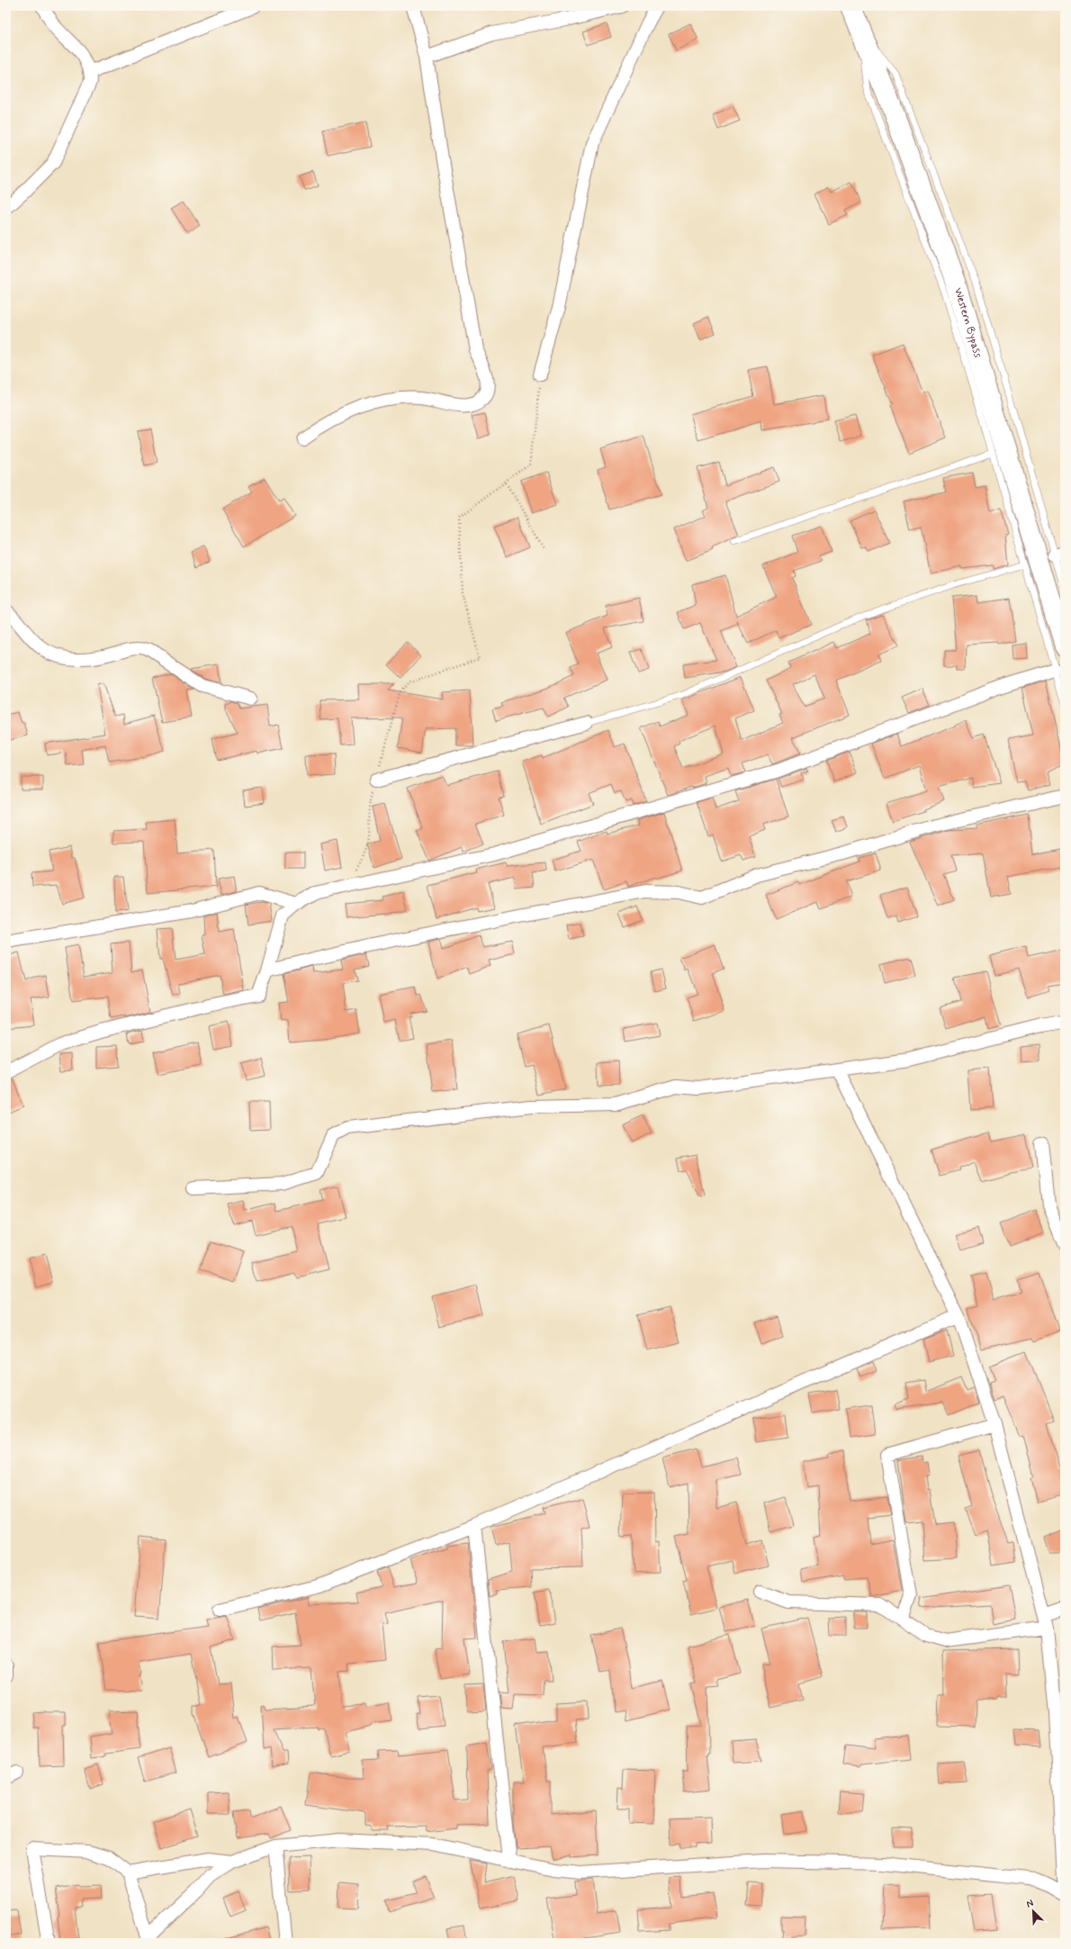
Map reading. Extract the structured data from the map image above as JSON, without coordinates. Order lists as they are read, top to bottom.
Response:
{
  "streets": {
    "main road": ["Western Bypass"]
  },
  "north": "top left"
}
